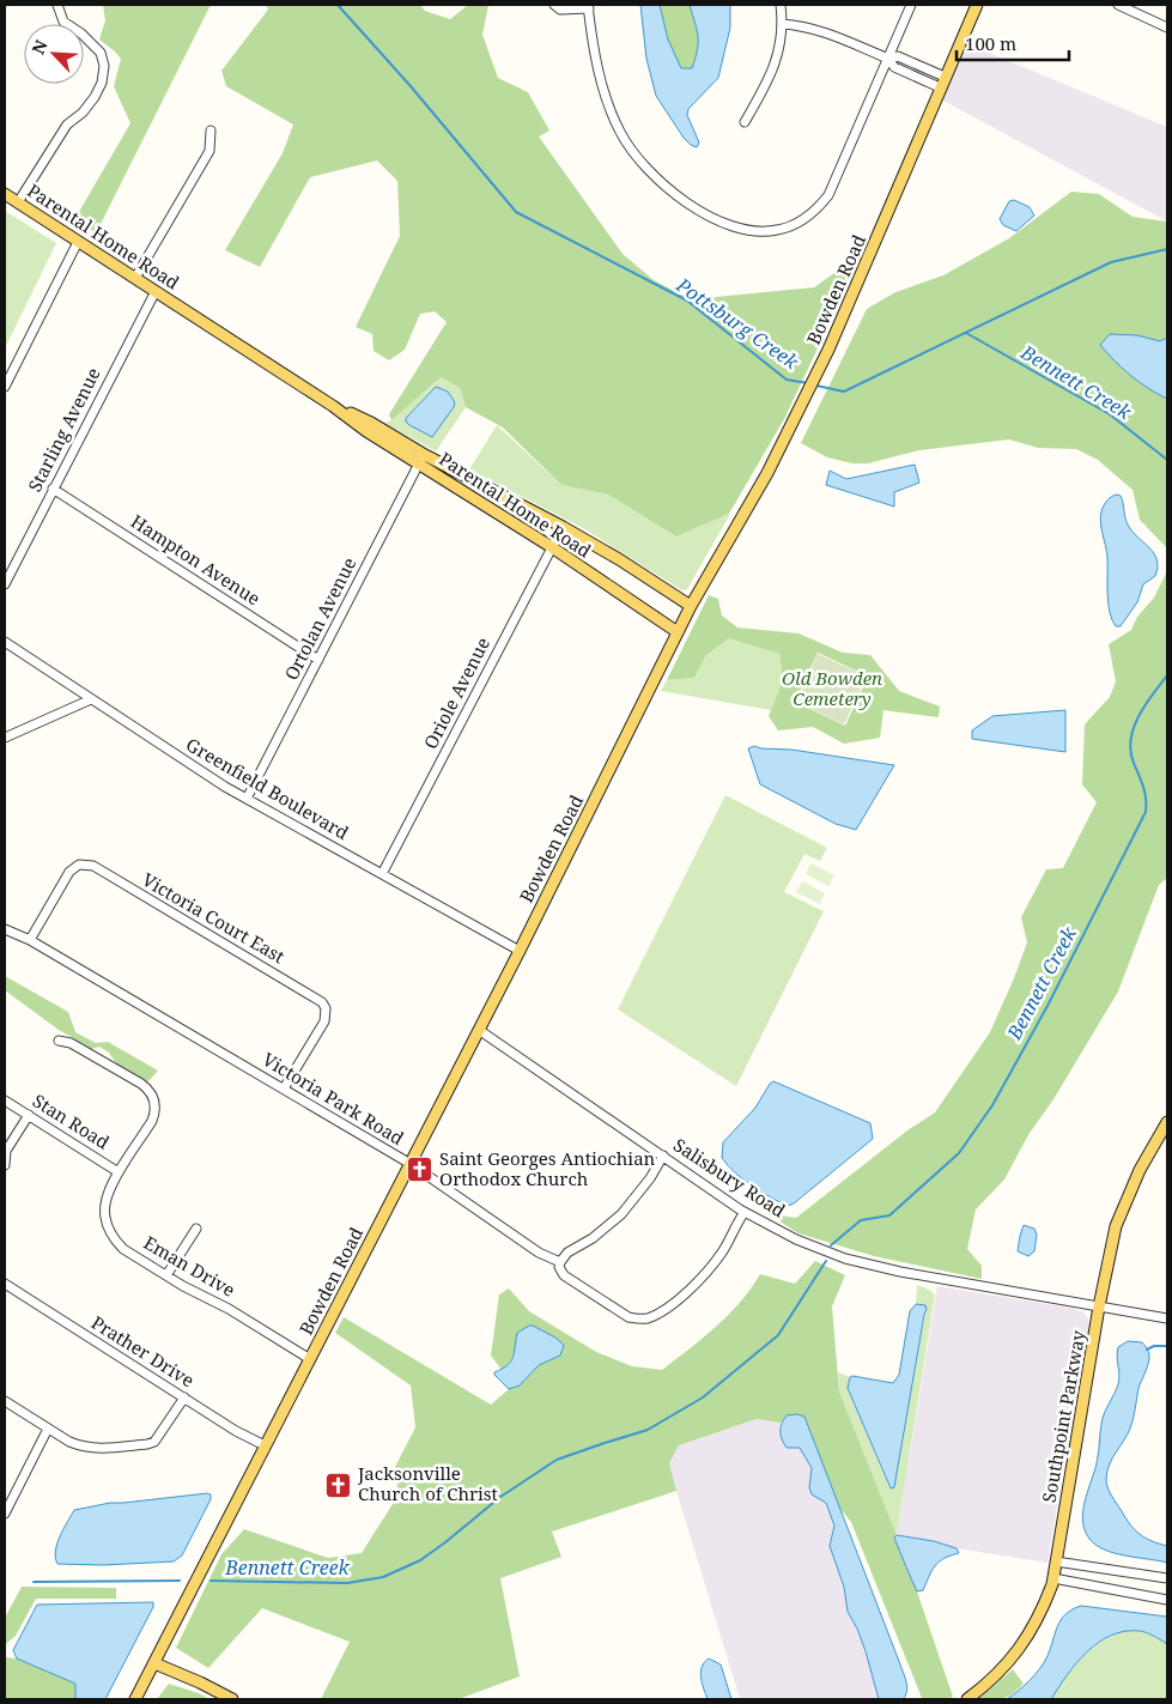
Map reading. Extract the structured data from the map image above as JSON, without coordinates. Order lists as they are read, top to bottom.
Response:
{
  "streets": {
    "main road": ["Parental Home Road", "Bowden Road", "Southpoint Parkway"],
    "street": [
      "Starling Avenue",
      "Hampton Avenue",
      "Ortolan Avenue",
      "Oriole Avenue",
      "Greenfield Boulevard",
      "Victoria Court East",
      "Victoria Park Road",
      "Stan Road",
      "Salisbury Road",
      "Eman Drive",
      "Prather Drive"
    ]
  },
  "crossings": [
    ["Parental Home Road", "Bowden Road"],
    ["Parental Home Road", "Starling Avenue"],
    ["Parental Home Road", "Ortolan Avenue"],
    ["Parental Home Road", "Oriole Avenue"],
    ["Bowden Road", "Greenfield Boulevard"],
    ["Bowden Road", "Victoria Park Road"],
    ["Bowden Road", "Salisbury Road"],
    ["Bowden Road", "Eman Drive"],
    ["Bowden Road", "Prather Drive"],
    ["Starling Avenue", "Hampton Avenue"],
    ["Hampton Avenue", "Ortolan Avenue"],
    ["Ortolan Avenue", "Greenfield Boulevard"],
    ["Oriole Avenue", "Greenfield Boulevard"],
    ["Victoria Court East", "Victoria Park Road"],
    ["Victoria Park Road", "Salisbury Road"],
    ["Stan Road", "Eman Drive"],
    ["Salisbury Road", "Southpoint Parkway"]
  ],
  "water": ["Pottsburg Creek", "Bennett Creek"],
  "parks": ["Old Bowden Cemetery"],
  "places": {
    "church": ["Saint Georges Antiochian Orthodox Church", "Jacksonville Church of Christ"]
  },
  "scale_bar": "100 m",
  "north": "top left"
}
